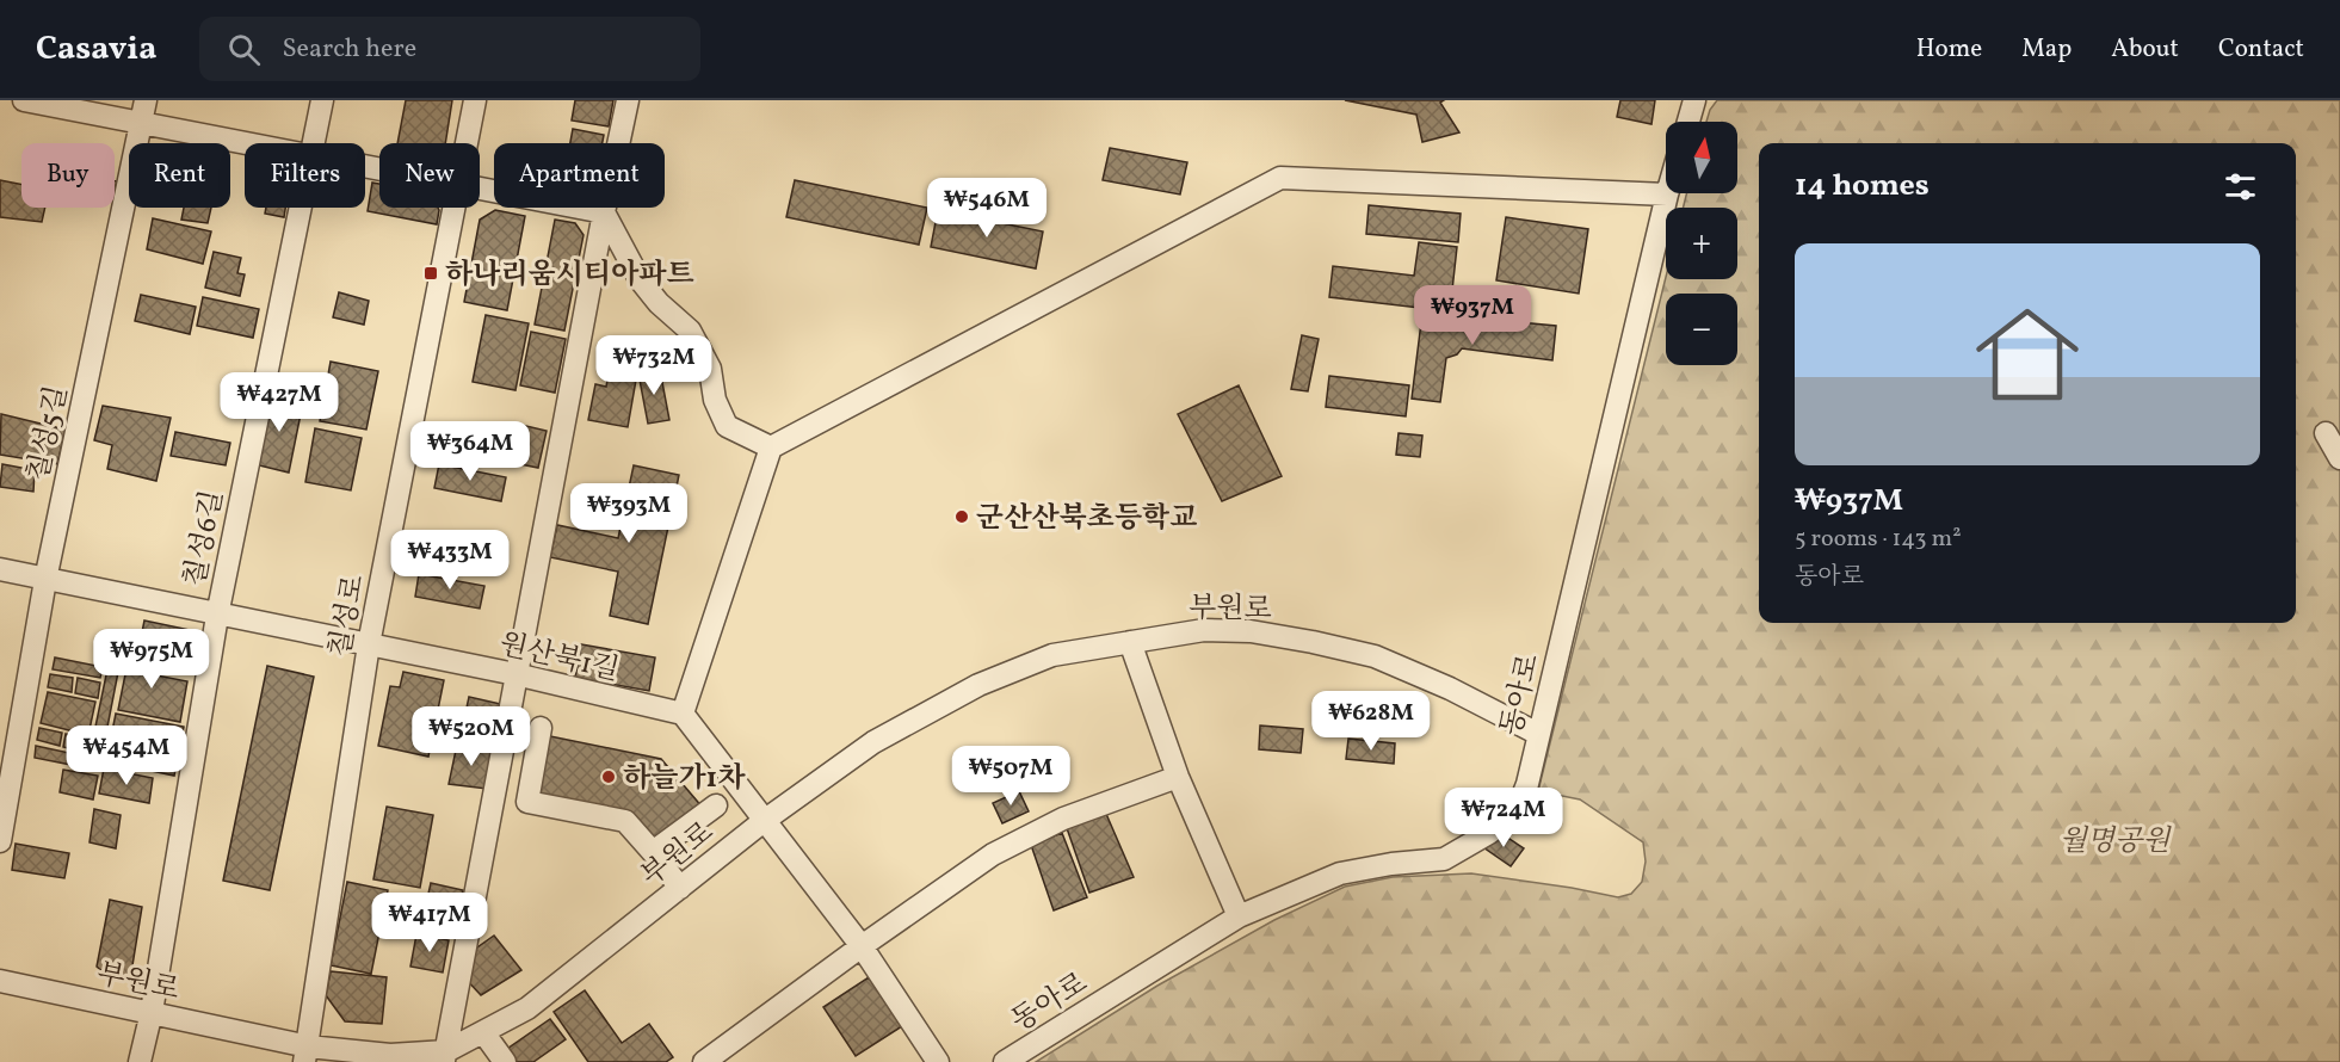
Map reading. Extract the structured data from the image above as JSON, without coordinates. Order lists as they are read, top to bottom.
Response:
{
  "streets": {
    "street": [
      "칠성5길",
      "칠성6길",
      "부원로",
      "칠성로",
      "원산북1길",
      "동아로"
    ]
  },
  "crossings": [
    ["칠성5길", "원산북1길"],
    ["칠성6길", "부원로"],
    ["칠성6길", "원산북1길"],
    ["부원로", "칠성로"],
    ["부원로", "동아로"],
    ["칠성로", "원산북1길"]
  ],
  "parks": ["월명공원"],
  "places": {
    "transit": ["하나리움시티아파트"],
    "other": ["군산산북초등학교", "하늘가1차"]
  },
  "north": "top",
  "page": {
    "header": "Casavia",
    "search": "Search here",
    "nav": [
      "Home",
      "Map",
      "About",
      "Contact"
    ],
    "map_buttons": ["+", "−"],
    "chip": [
      "Buy",
      "Rent",
      "Filters",
      "New",
      "Apartment"
    ],
    "heading": "14 homes",
    "price": [
      "₩546M",
      "₩937M",
      "₩732M",
      "₩427M",
      "₩364M",
      "₩393M",
      "₩433M",
      "₩975M",
      "₩628M",
      "₩520M",
      "₩454M",
      "₩507M",
      "₩724M",
      "₩417M"
    ],
    "list": [
      {
        "name": "₩937M",
        "note": "5 rooms · 143 m² · 동아로"
      }
    ]
  }
}
